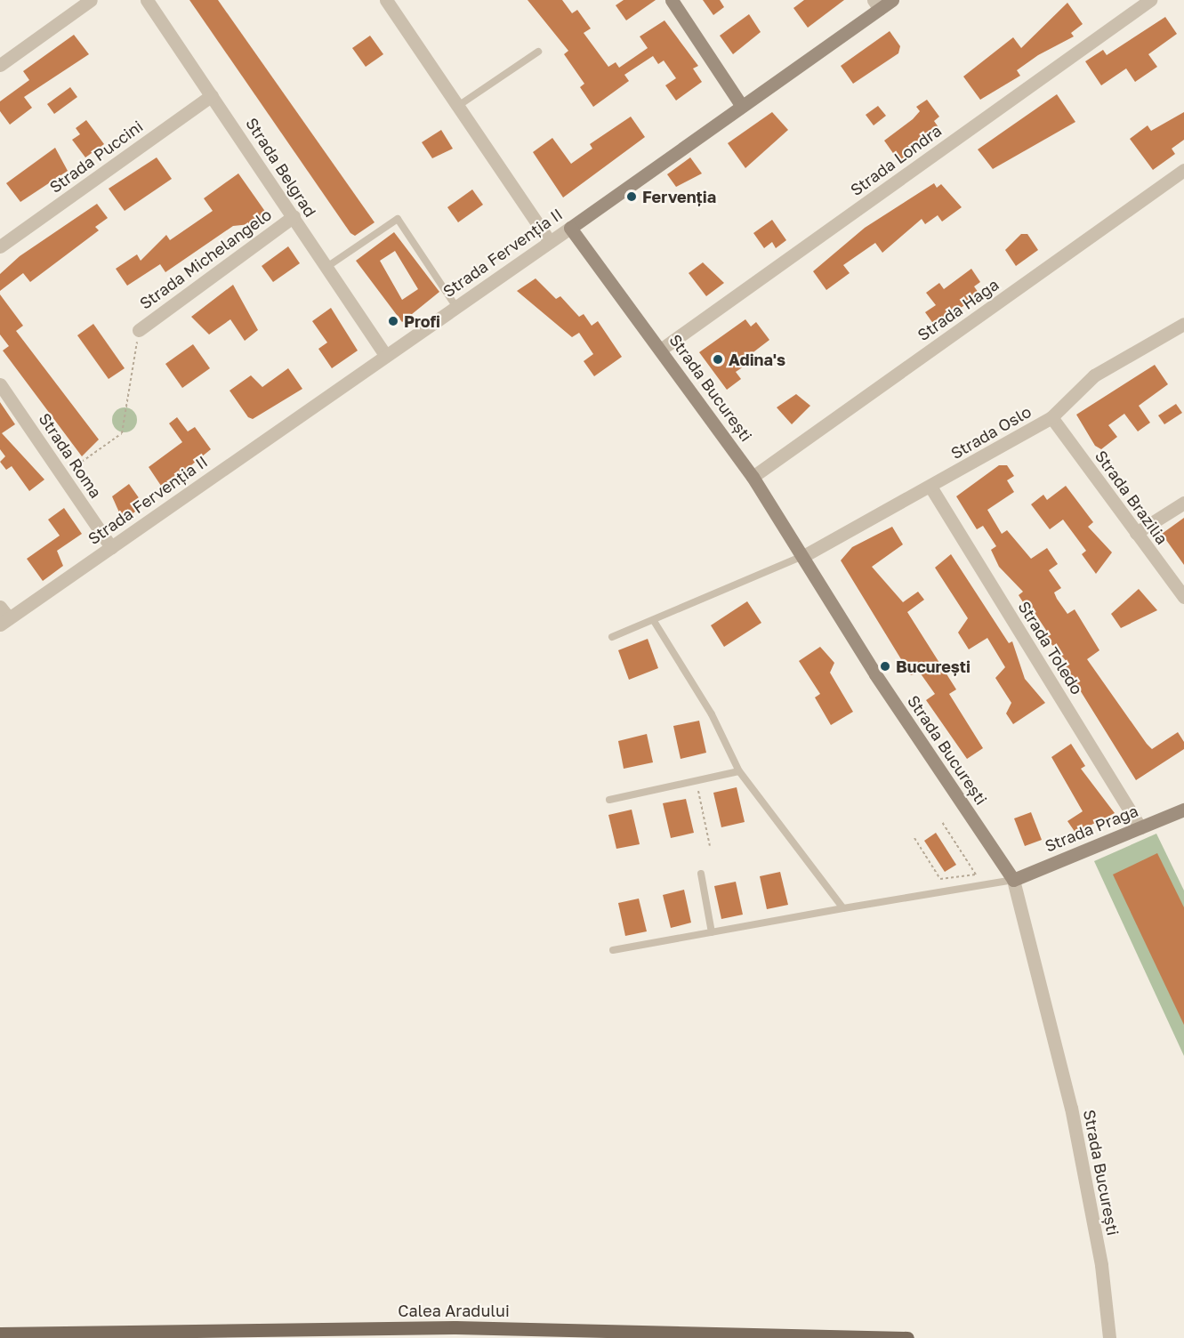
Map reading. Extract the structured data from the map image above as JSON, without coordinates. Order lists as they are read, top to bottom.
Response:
{
  "streets": {
    "main road": ["Calea Aradului"],
    "street": [
      "Strada Puccini",
      "Strada Londra",
      "Strada Belgrad",
      "Strada Fervenția II",
      "Strada Michelangelo",
      "Strada Haga",
      "Strada București",
      "Strada Oslo",
      "Strada Roma",
      "Strada Brazilia",
      "Strada Toledo",
      "Strada Praga"
    ]
  },
  "crossings": [
    ["Strada Puccini", "Strada Belgrad"],
    ["Strada Londra", "Strada București"],
    ["Strada Belgrad", "Strada Fervenția II"],
    ["Strada Belgrad", "Strada Michelangelo"],
    ["Strada Fervenția II", "Strada București"],
    ["Strada Fervenția II", "Strada Roma"],
    ["Strada Haga", "Strada București"],
    ["Strada București", "Strada Oslo"],
    ["Strada București", "Strada Praga"],
    ["Strada Oslo", "Strada Brazilia"],
    ["Strada Oslo", "Strada Toledo"],
    ["Strada Toledo", "Strada Praga"]
  ],
  "places": [
    "Fervenția",
    "Profi",
    "Adina's",
    "București"
  ]
}
